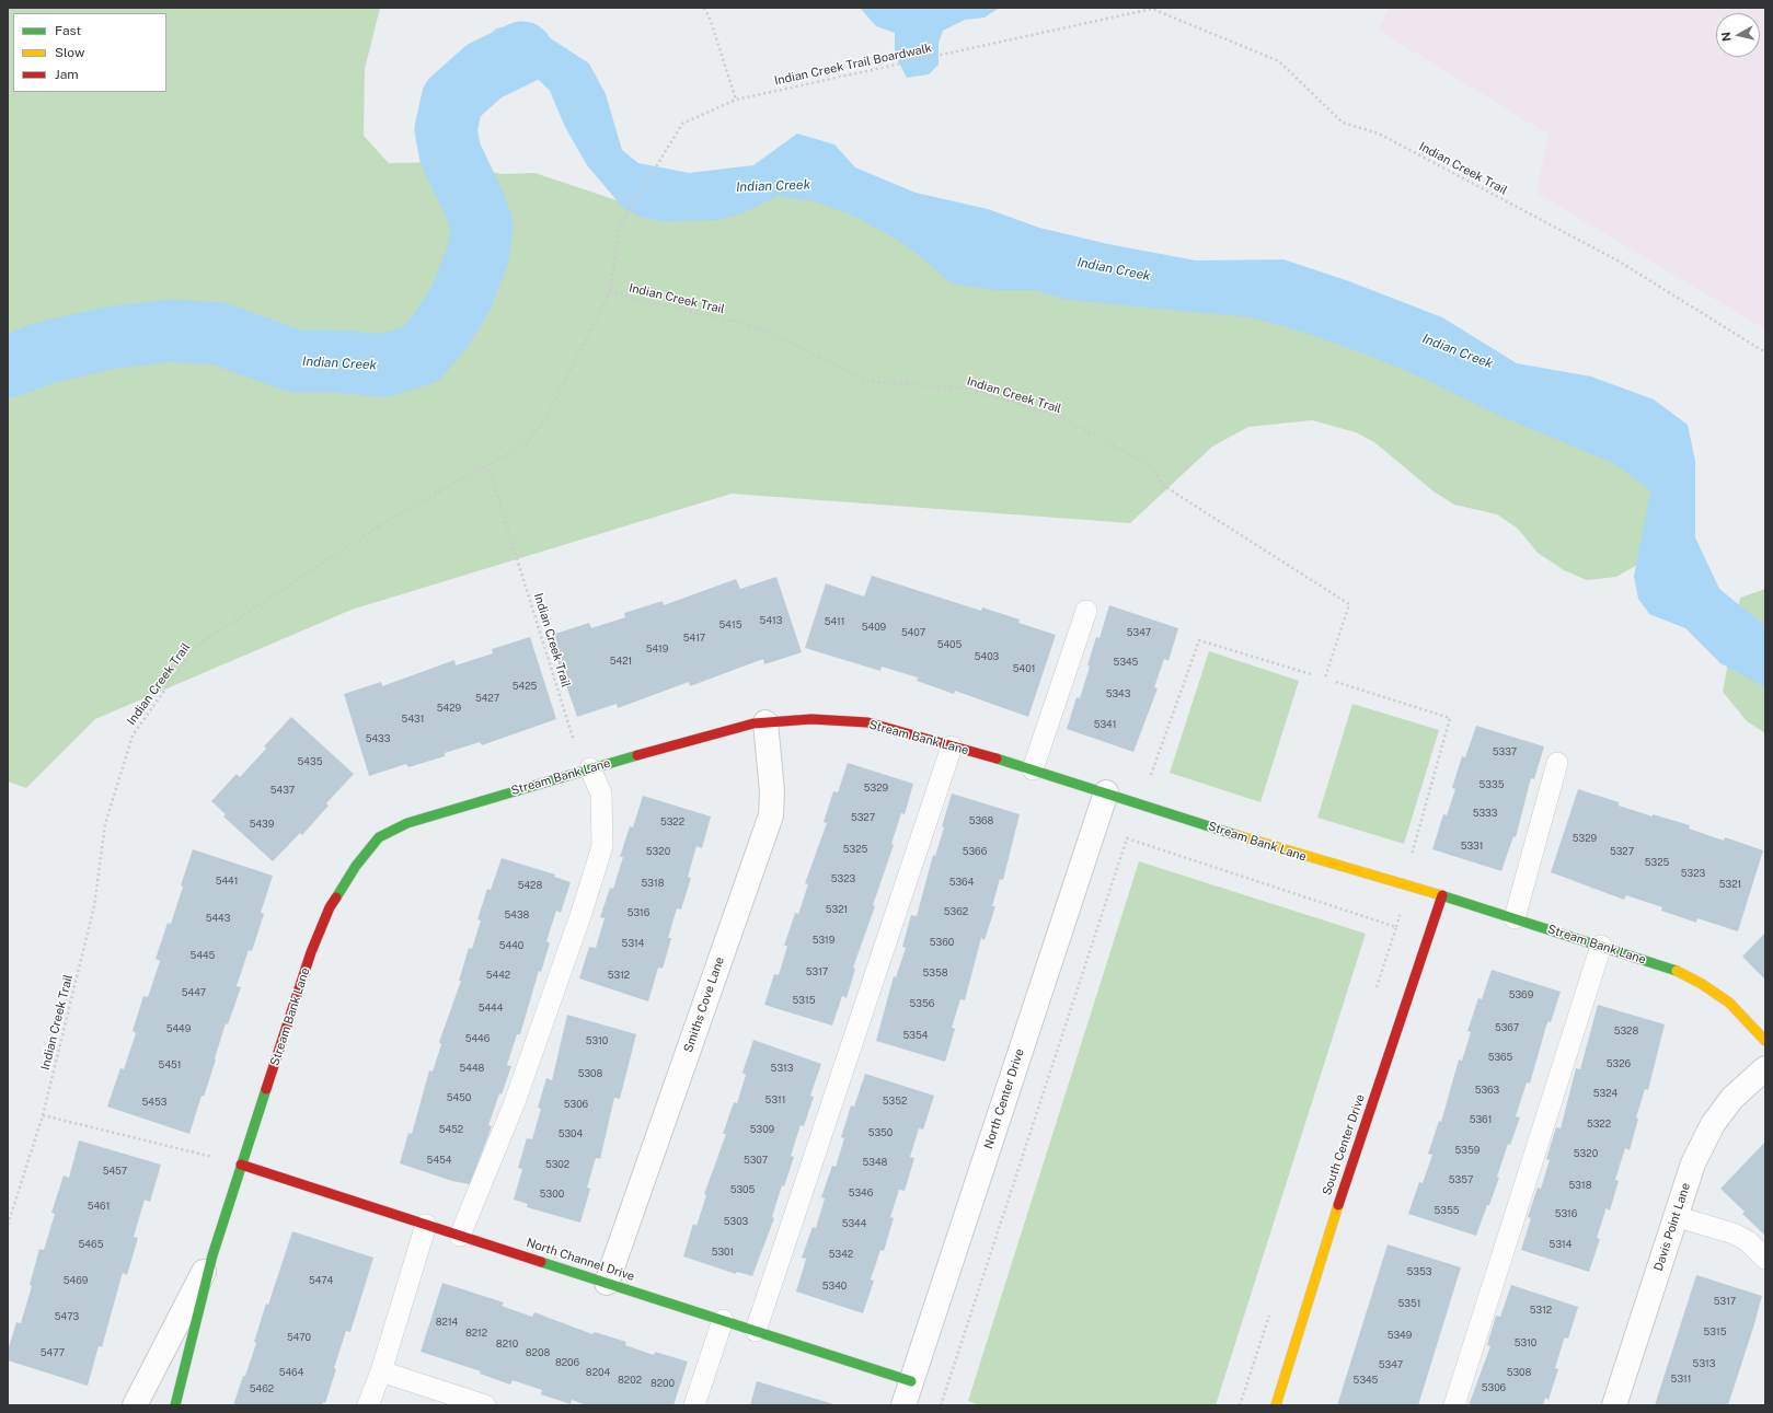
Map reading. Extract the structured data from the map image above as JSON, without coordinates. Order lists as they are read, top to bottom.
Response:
{
  "streets": {
    "street": [
      "Stream Bank Lane",
      "Smiths Cove Lane",
      "North Center Drive",
      "South Center Drive",
      "Davis Point Lane",
      "North Channel Drive"
    ],
    "path": ["Indian Creek Trail Boardwalk", "Indian Creek Trail"]
  },
  "crossings": [
    ["Indian Creek Trail Boardwalk", "Indian Creek Trail"],
    ["Indian Creek Trail", "Stream Bank Lane"],
    ["Stream Bank Lane", "Smiths Cove Lane"],
    ["Stream Bank Lane", "North Center Drive"],
    ["Stream Bank Lane", "South Center Drive"],
    ["Stream Bank Lane", "North Channel Drive"],
    ["Smiths Cove Lane", "North Channel Drive"],
    ["North Center Drive", "North Channel Drive"]
  ],
  "water": ["Indian Creek"],
  "house_numbers": [
    "5413",
    "5411",
    "5415",
    "5409",
    "5407",
    "5347",
    "5417",
    "5405",
    "5419",
    "5403",
    "5421",
    "5345",
    "5401",
    "5425",
    "5343",
    "5427",
    "5429",
    "5431",
    "5341",
    "5433",
    "5337",
    "5435",
    "5335",
    "5329",
    "5437",
    "5333",
    "5327",
    "5368",
    "5322",
    "5439",
    "5329",
    "5331",
    "5325",
    "5320",
    "5366",
    "5327",
    "5325",
    "5323",
    "5323",
    "5441",
    "5364",
    "5318",
    "5321",
    "5428",
    "5321",
    "5362",
    "5316",
    "5438",
    "5443",
    "5319",
    "5360",
    "5314",
    "5440",
    "5445",
    "5317",
    "5358",
    "5442",
    "5312",
    "5447",
    "5369",
    "5315",
    "5356",
    "5444",
    "5367",
    "5449",
    "5328",
    "5354",
    "5446",
    "5310",
    "5365",
    "5326",
    "5451",
    "5448",
    "5313",
    "5308",
    "5363",
    "5324",
    "5450",
    "5311",
    "5352",
    "5453",
    "5306",
    "5361",
    "5322",
    "5452",
    "5309",
    "5350",
    "5304",
    "5359",
    "5320",
    "5454",
    "5307",
    "5348",
    "5302",
    "5457",
    "5357",
    "5318",
    "5305",
    "5346",
    "5300",
    "5461",
    "5355",
    "5316",
    "5303",
    "5344",
    "5465",
    "5314",
    "5301",
    "5342",
    "5353",
    "5469",
    "5474",
    "5340",
    "5317",
    "5351",
    "5312",
    "5473",
    "8214",
    "5315",
    "8212",
    "5349",
    "5470",
    "5310",
    "8210",
    "5477",
    "8208",
    "8206",
    "5313",
    "5347",
    "5464",
    "8204",
    "5308",
    "5311",
    "8202",
    "5345",
    "8200",
    "5306",
    "5462"
  ],
  "legend": ["Fast", "Slow", "Jam"],
  "north": "left"
}
